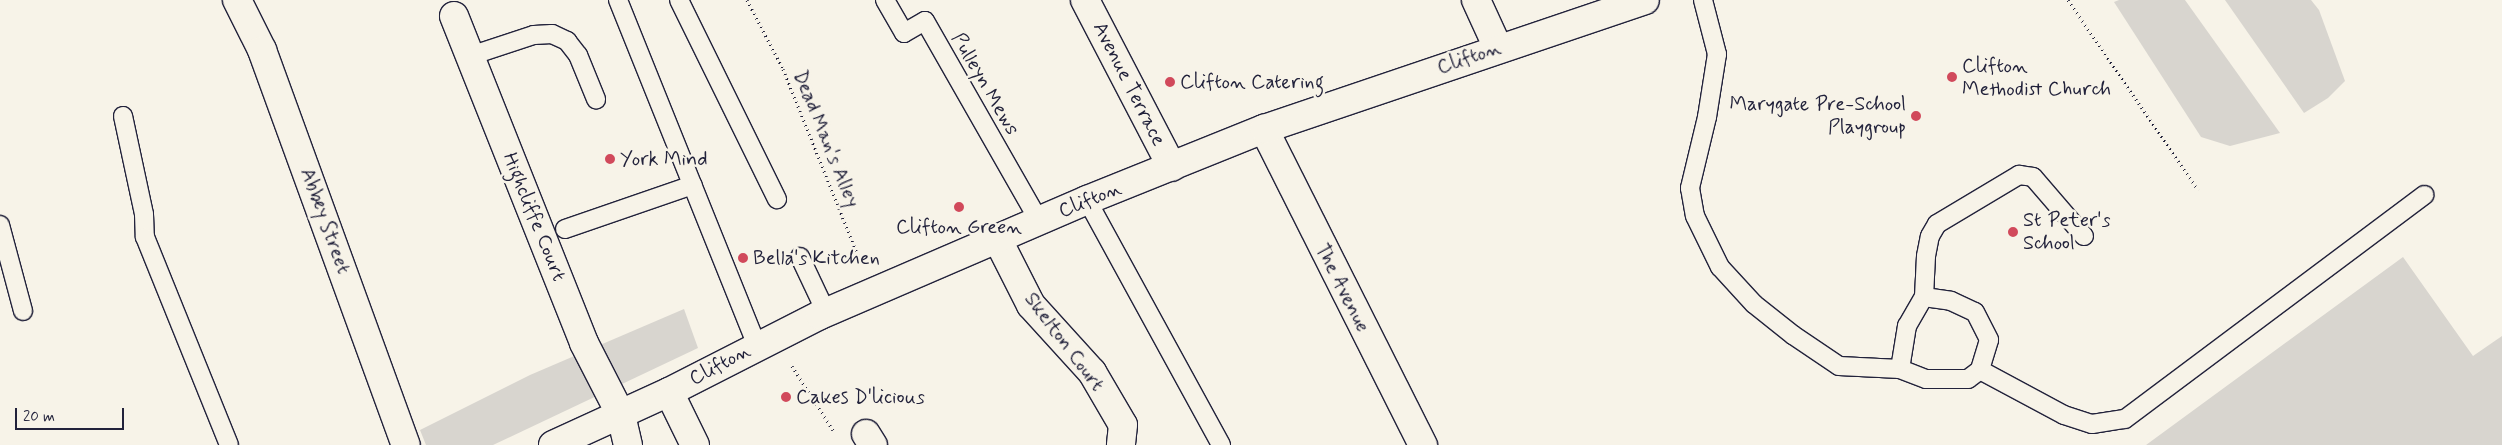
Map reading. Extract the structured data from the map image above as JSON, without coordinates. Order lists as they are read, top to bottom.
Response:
{
  "streets": {
    "street": [
      "Clifton",
      "Avenue Terrace",
      "Highcliffe Court",
      "Abbey Street",
      "The Avenue",
      "Skelton Court"
    ],
    "lane": ["Pulleyn Mews"],
    "path": ["Dead Man's Alley"]
  },
  "crossings": [
    ["Clifton", "Pulleyn Mews"],
    ["Clifton", "Avenue Terrace"],
    ["Clifton", "Dead Man's Alley"],
    ["Clifton", "Highcliffe Court"],
    ["Clifton", "The Avenue"],
    ["Clifton", "Skelton Court"]
  ],
  "places": [
    "Clifton Methodist Church",
    "Clifton Catering",
    "Marygate Pre-School Playgroup",
    "York Mind",
    "Clifton Green",
    "St Peter's School",
    "Bella's Kitchen",
    "Cakes D'licious"
  ],
  "scale_bar": "20 m"
}
